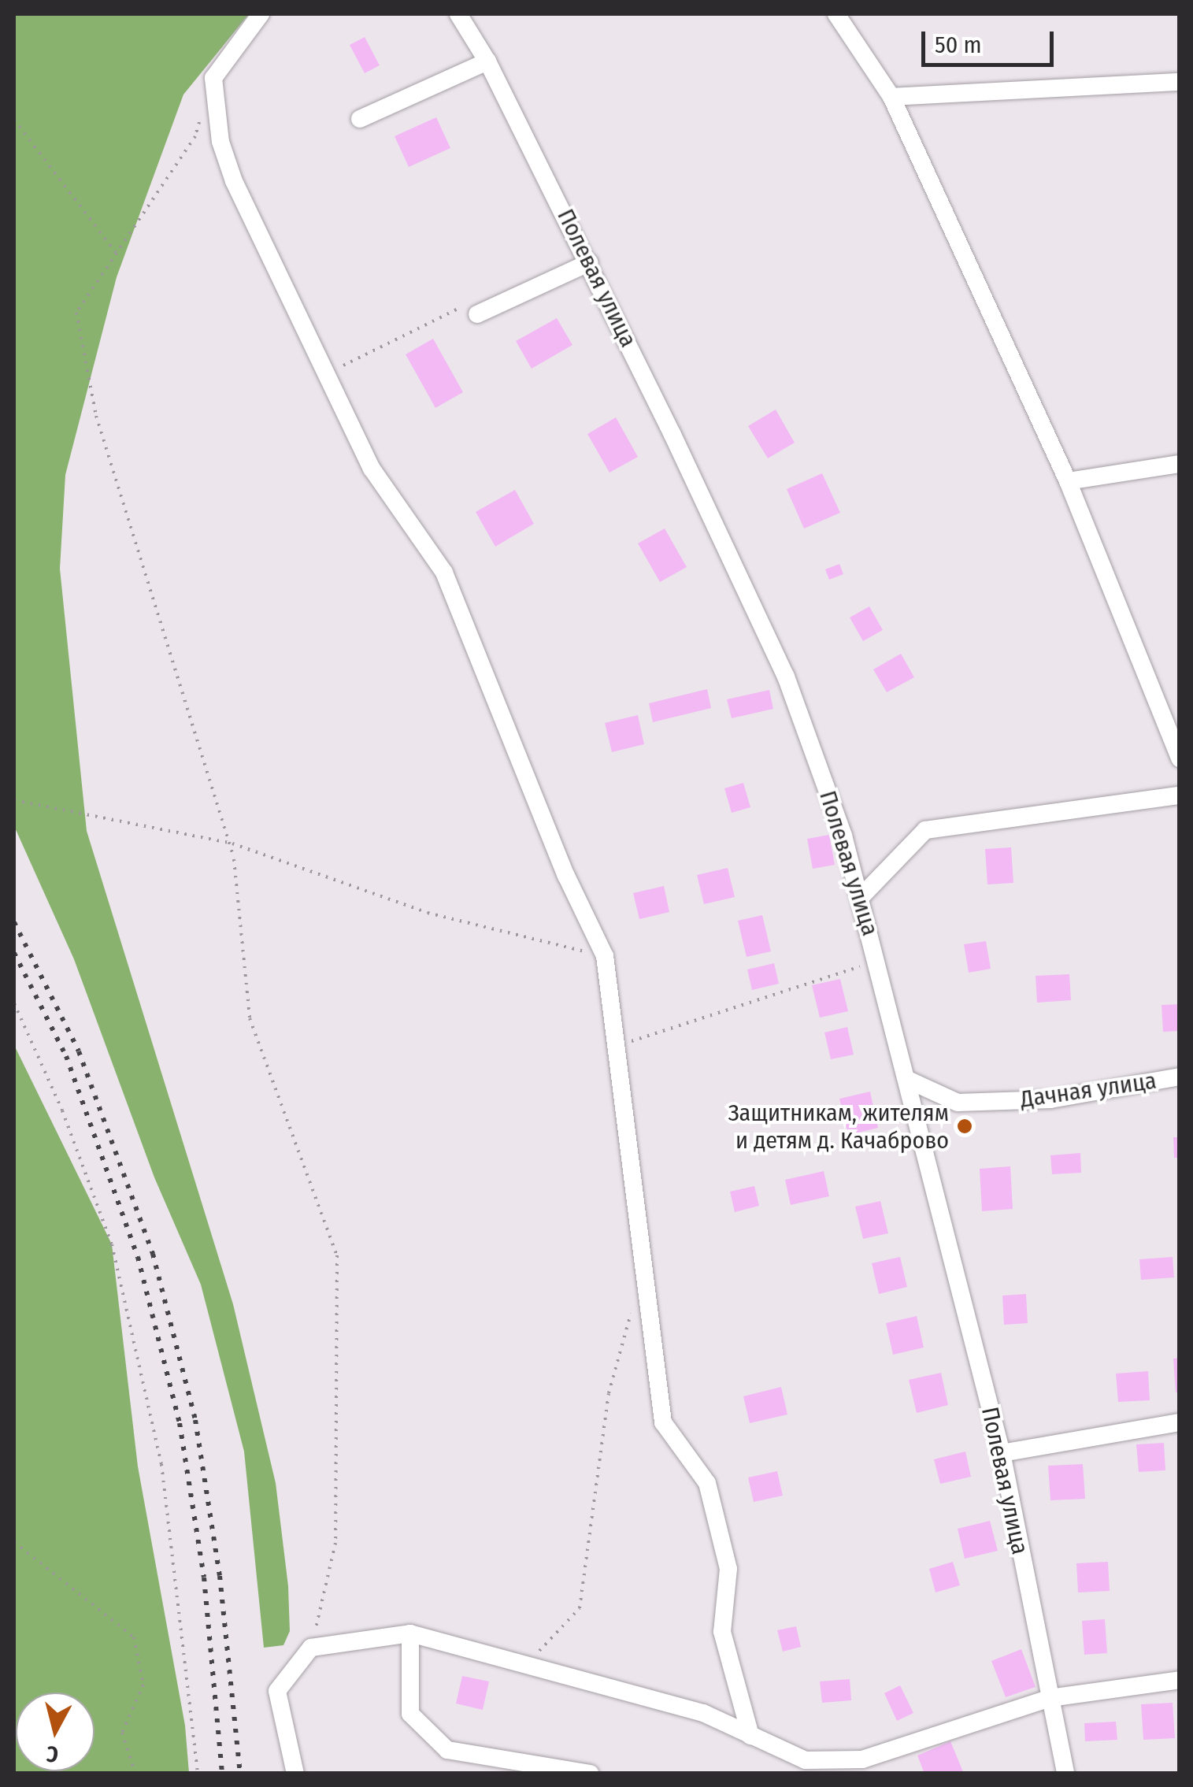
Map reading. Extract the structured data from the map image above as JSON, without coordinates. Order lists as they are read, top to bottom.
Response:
{
  "streets": {
    "street": ["Полевая улица", "Дачная улица"]
  },
  "crossings": [
    ["Полевая улица", "Дачная улица"]
  ],
  "places": ["Защитникам, жителям и детям д. Качаброво"],
  "scale_bar": "50 m",
  "north": "bottom"
}
